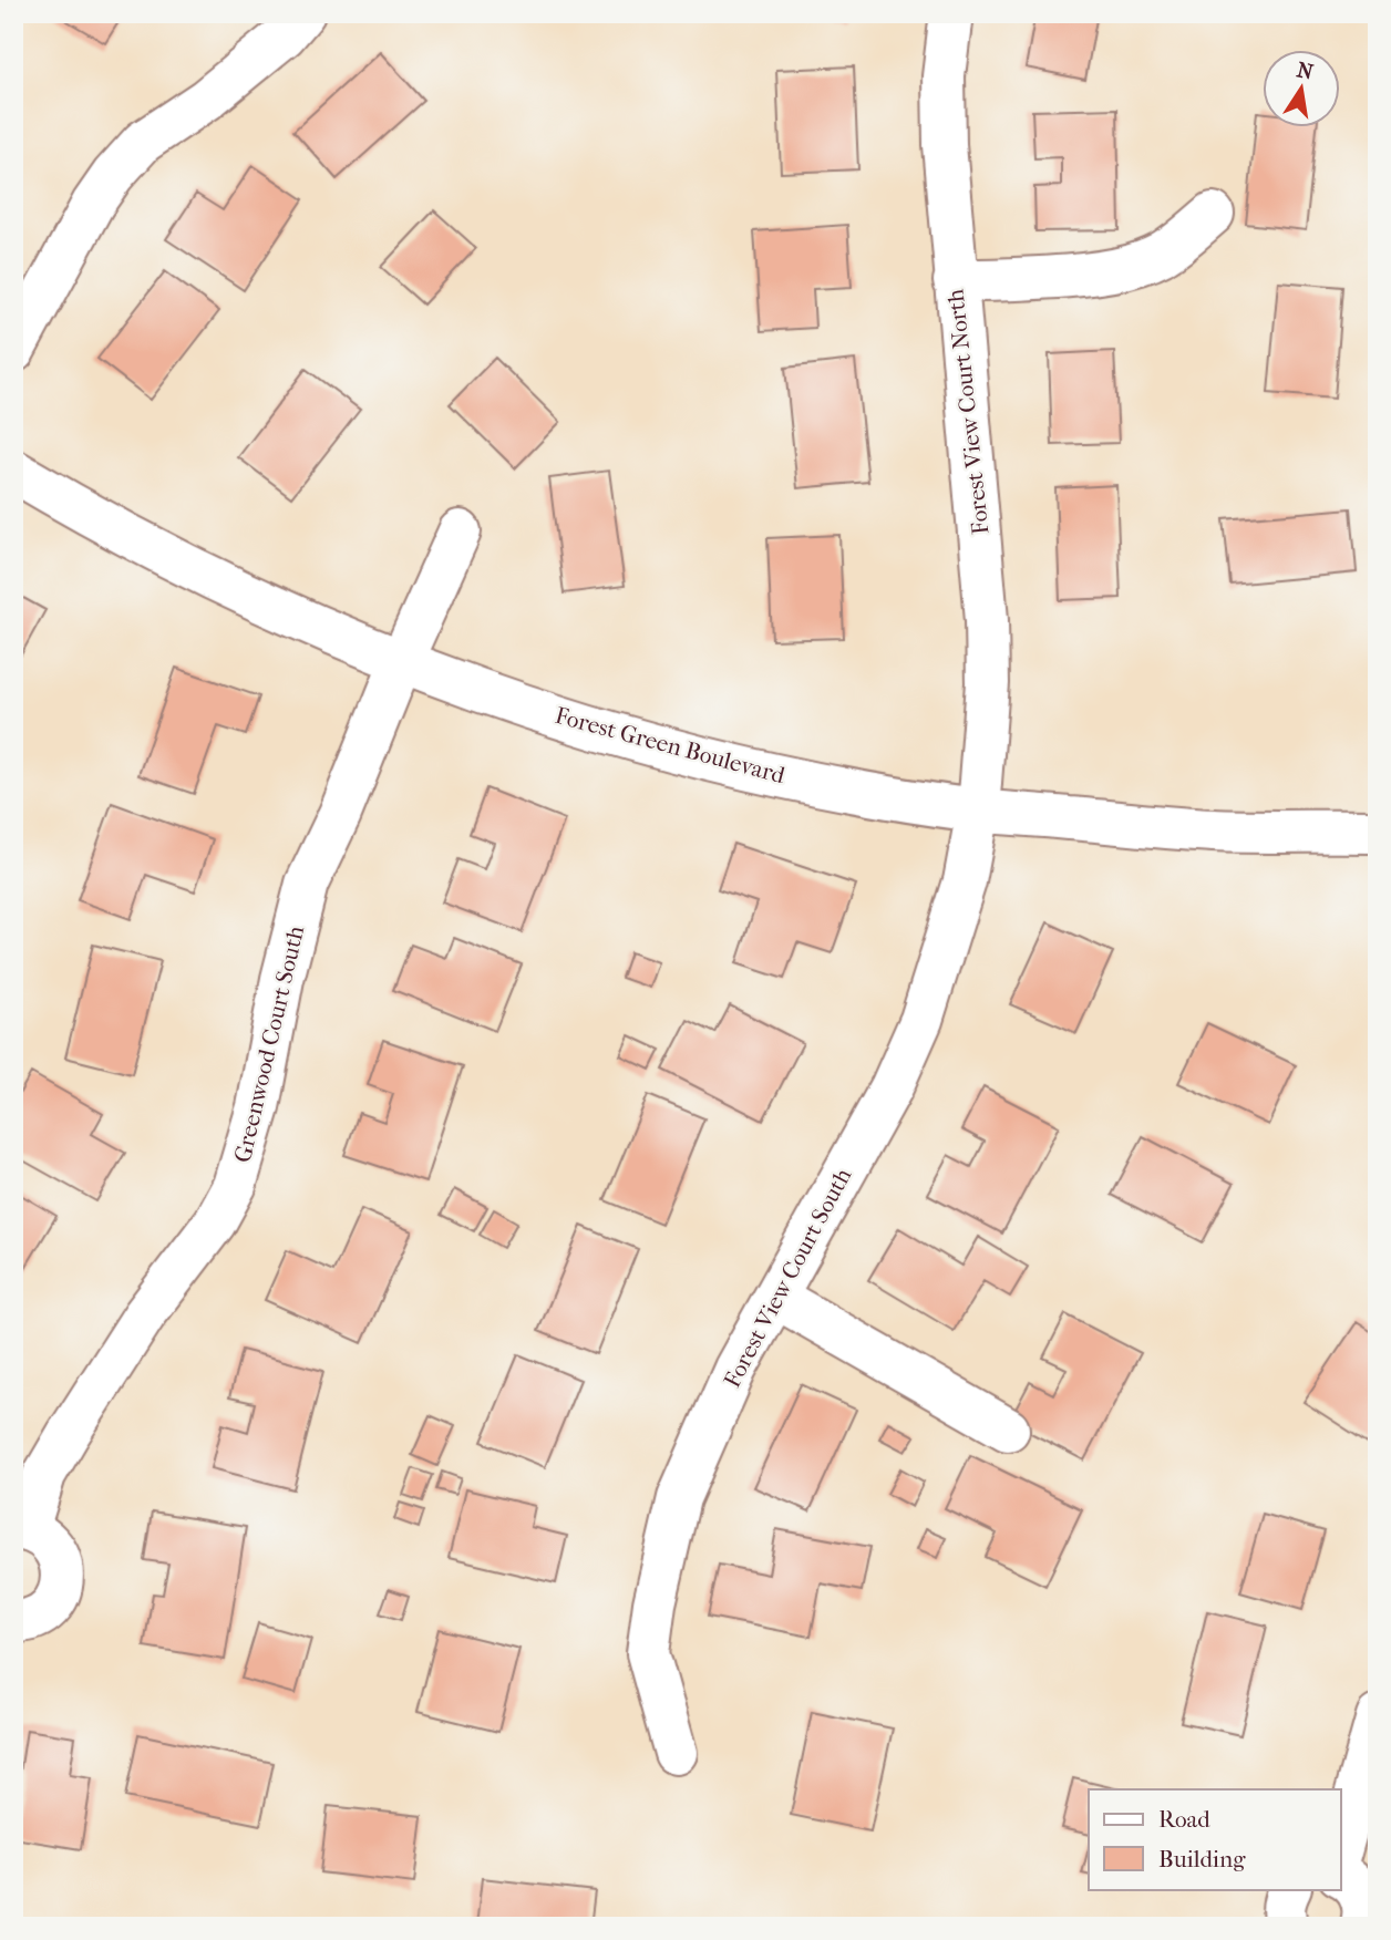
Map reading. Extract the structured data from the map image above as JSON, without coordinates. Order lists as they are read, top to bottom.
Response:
{
  "streets": {
    "street": [
      "Forest View Court North",
      "Forest Green Boulevard",
      "Greenwood Court South",
      "Forest View Court South"
    ]
  },
  "crossings": [
    ["Forest View Court North", "Forest Green Boulevard"],
    ["Forest View Court North", "Forest View Court South"],
    ["Forest Green Boulevard", "Greenwood Court South"],
    ["Forest Green Boulevard", "Forest View Court South"]
  ],
  "legend": ["Road", "Building"],
  "north": "top"
}
